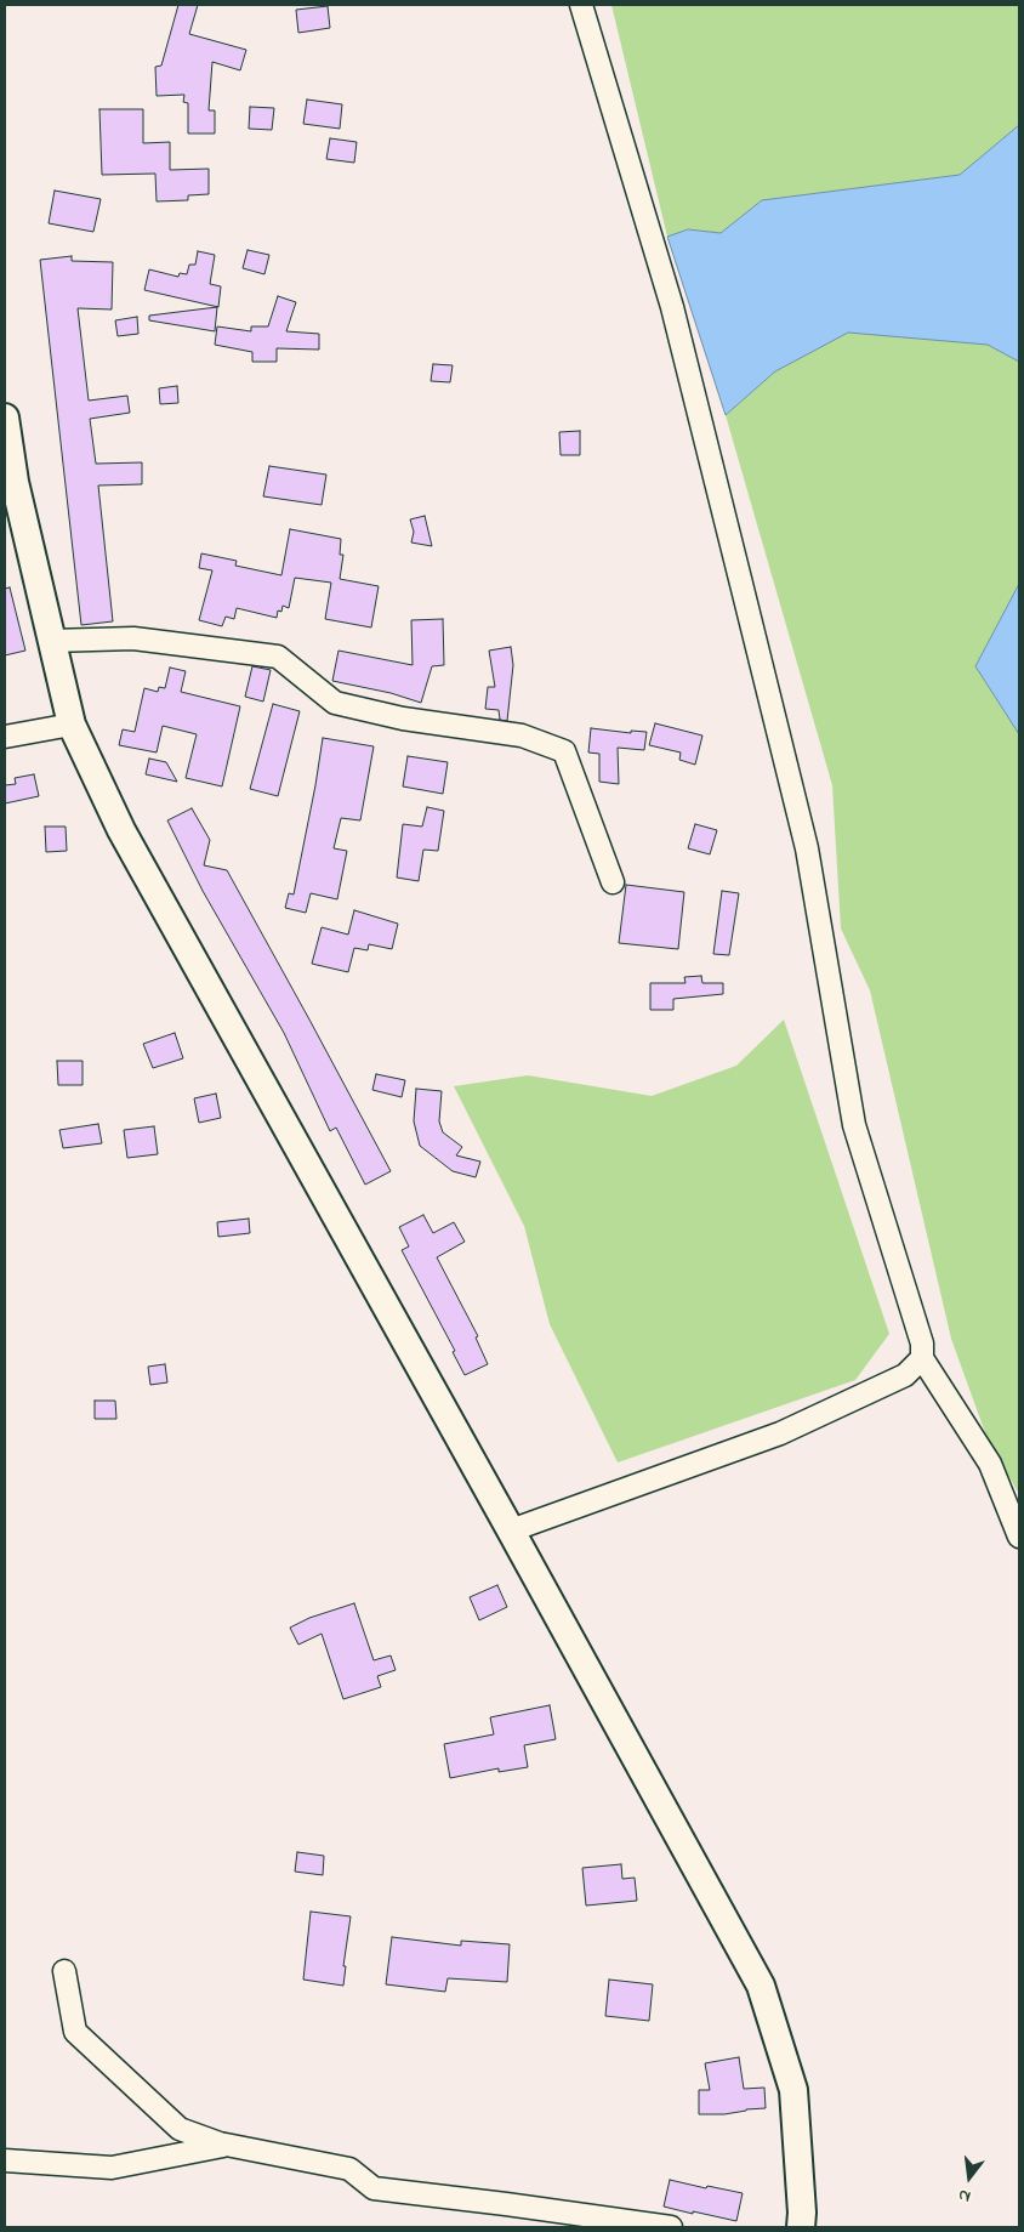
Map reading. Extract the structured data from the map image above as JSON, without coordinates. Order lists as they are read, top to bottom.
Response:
{
  "north": "bottom"
}
